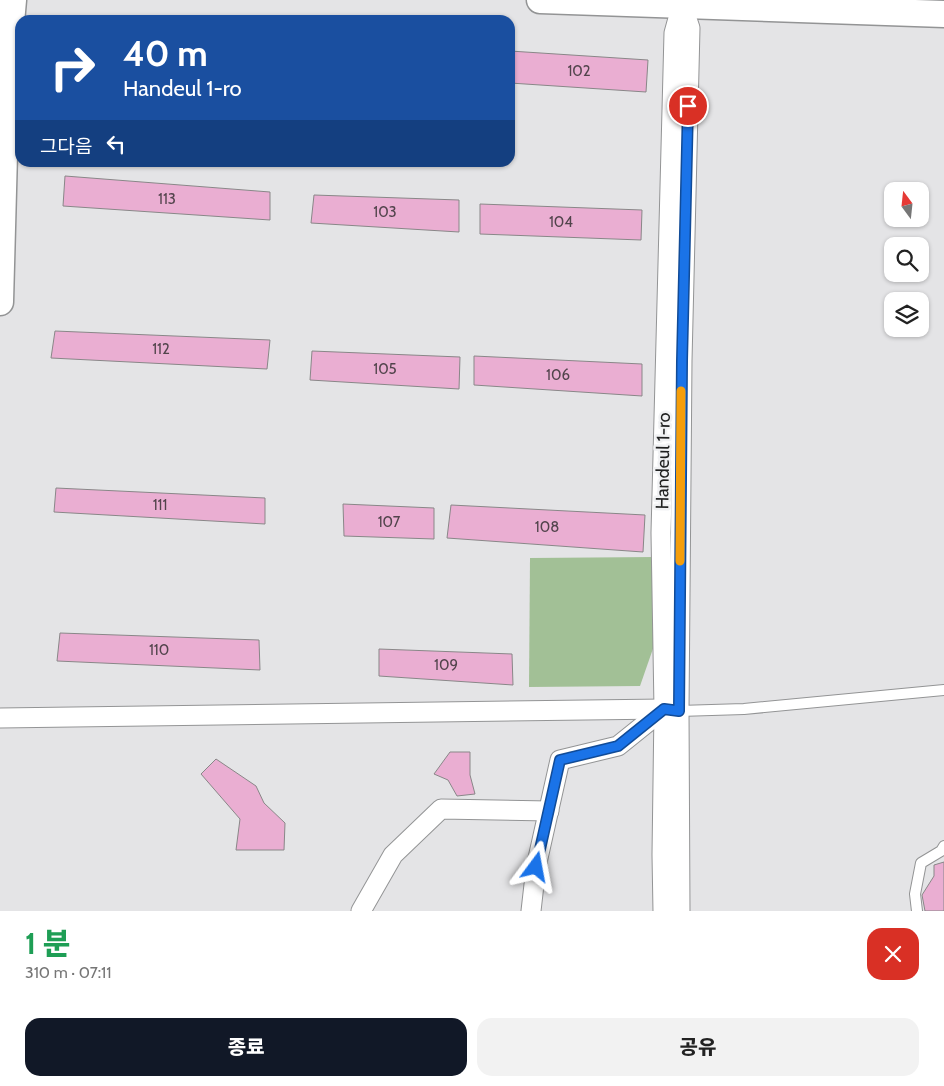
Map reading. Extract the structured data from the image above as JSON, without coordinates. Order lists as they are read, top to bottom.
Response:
{
  "streets": {
    "street": ["Handeul 1-ro"]
  },
  "house_numbers": [
    "102",
    "113",
    "103",
    "104",
    "112",
    "105",
    "106",
    "111",
    "107",
    "108",
    "110",
    "109"
  ],
  "north": "top",
  "page": {
    "turn": ["40 m", "Handeul 1-ro"],
    "then": "그다음",
    "heading": ["1 분", "310 m · 07:11"],
    "buttons": ["종료", "공유"]
  }
}
